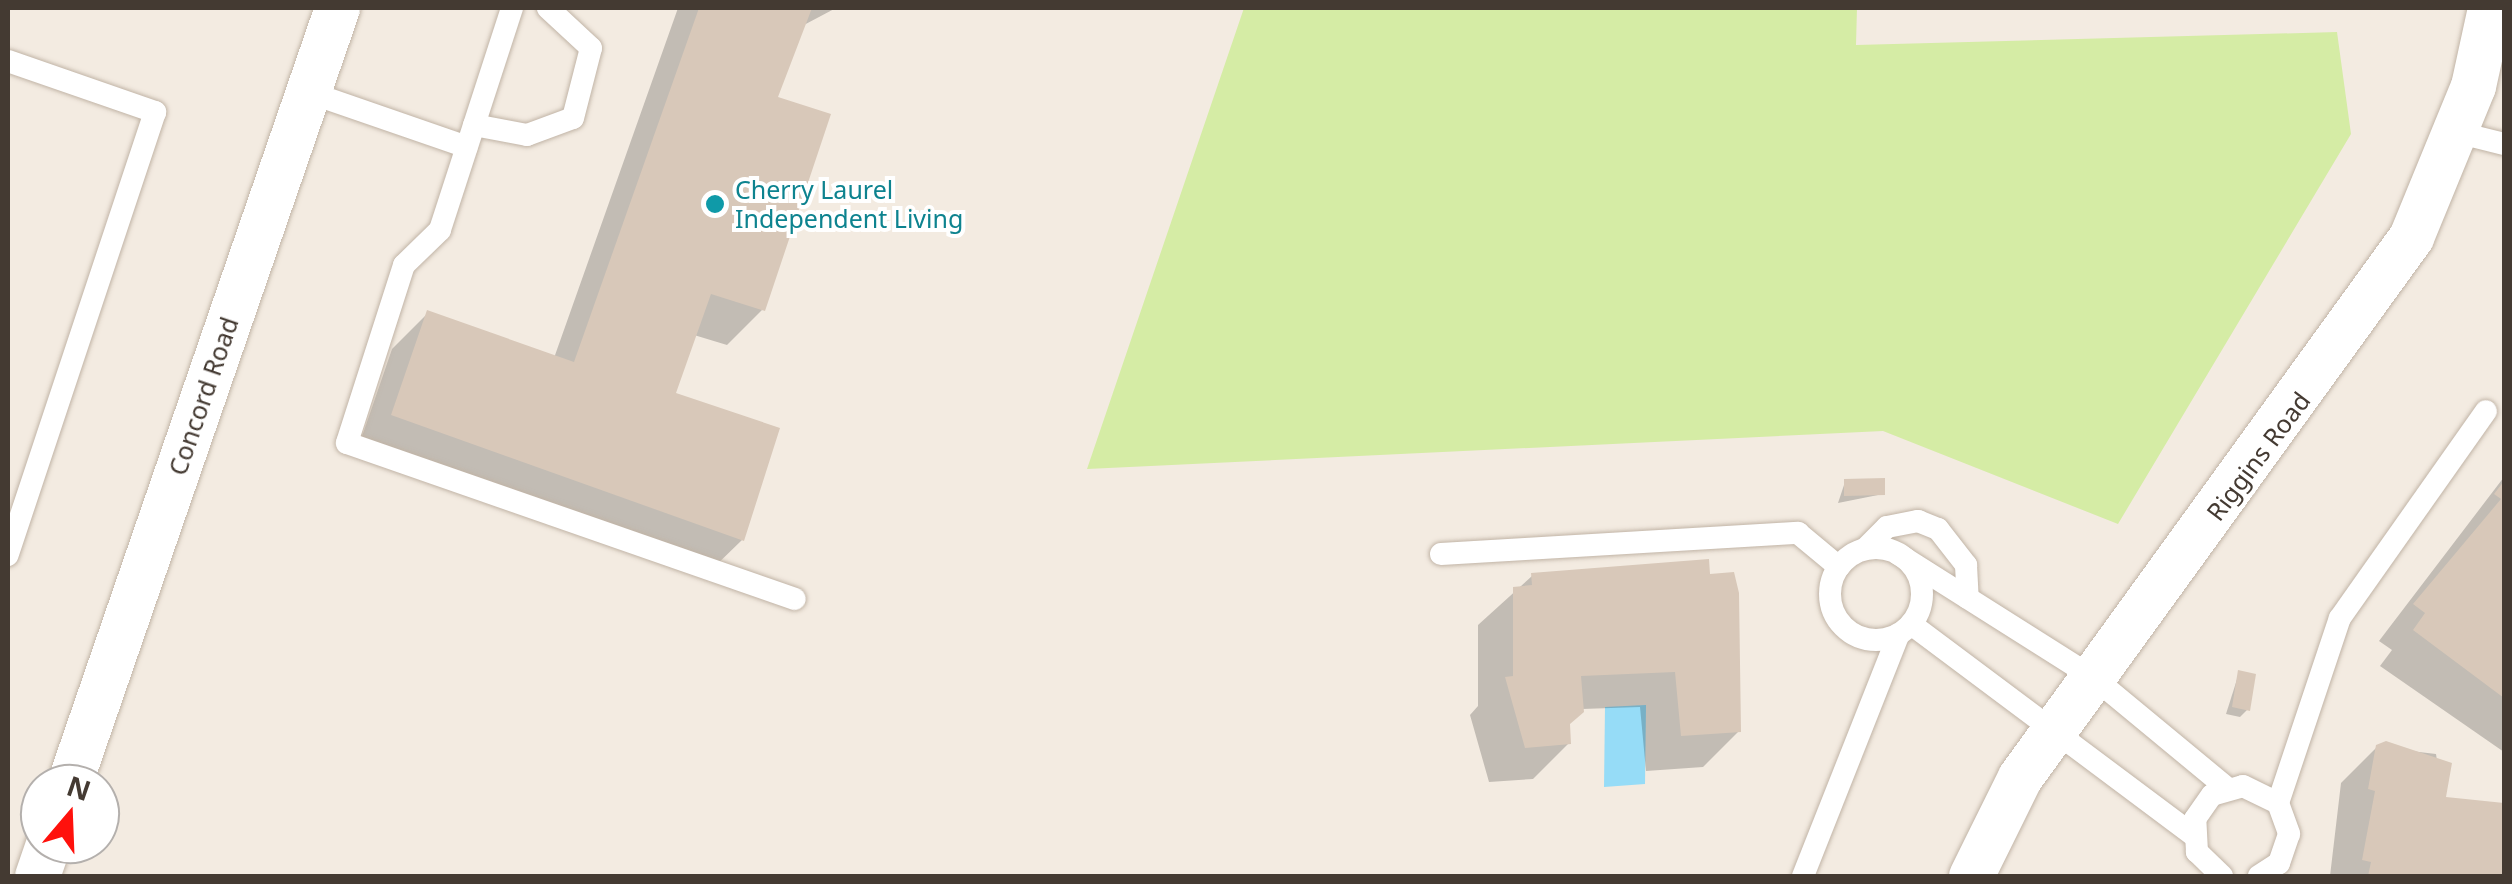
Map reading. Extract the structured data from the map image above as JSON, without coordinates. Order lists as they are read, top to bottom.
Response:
{
  "streets": {
    "street": ["Concord Road", "Riggins Road"]
  },
  "places": ["Cherry Laurel Independent Living"],
  "north": "top"
}
